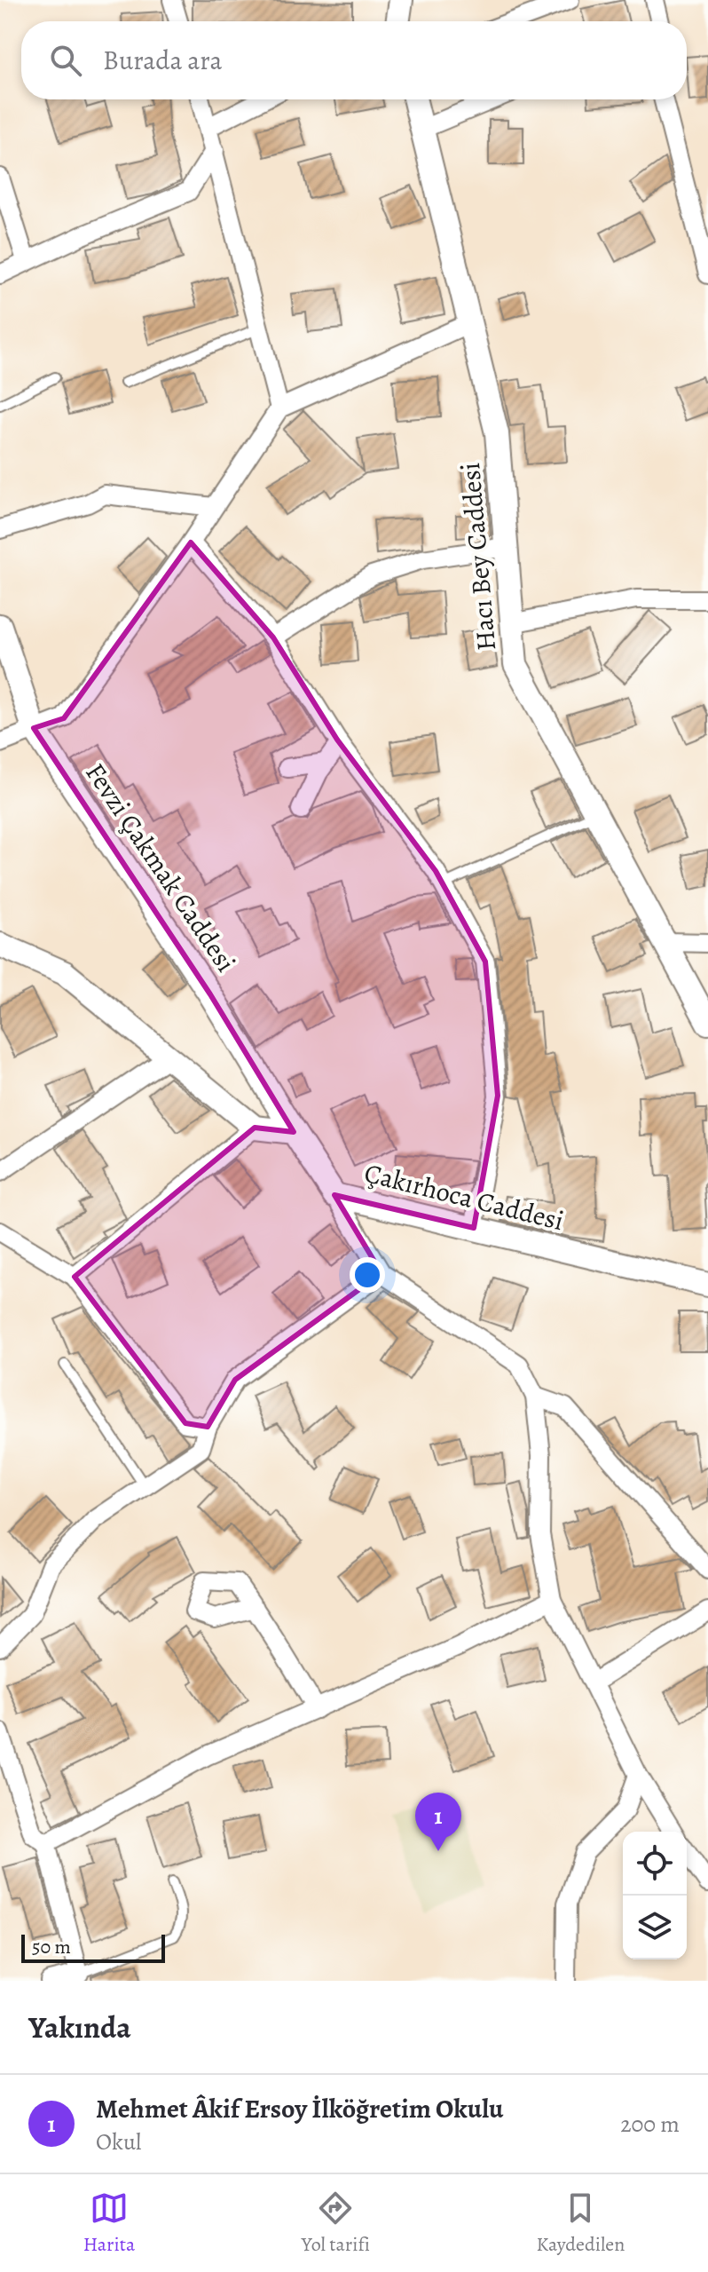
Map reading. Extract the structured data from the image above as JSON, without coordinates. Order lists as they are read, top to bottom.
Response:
{
  "streets": {
    "street": ["Hacı Bey Caddesi", "Fevzi Çakmak Caddesi", "Çakırhoca Caddesi"]
  },
  "crossings": [
    ["Fevzi Çakmak Caddesi", "Çakırhoca Caddesi"]
  ],
  "scale_bar": "50 m",
  "page": {
    "search": "Burada ara",
    "pins": "1",
    "scale": "50 m",
    "heading": "Yakında",
    "list": [
      {
        "mark": "1",
        "name": "Mehmet Âkif Ersoy İlköğretim Okulu",
        "note": "Okul",
        "value": "200 m"
      }
    ],
    "nav": ["Harita", "Yol tarifi", "Kaydedilen"]
  }
}
